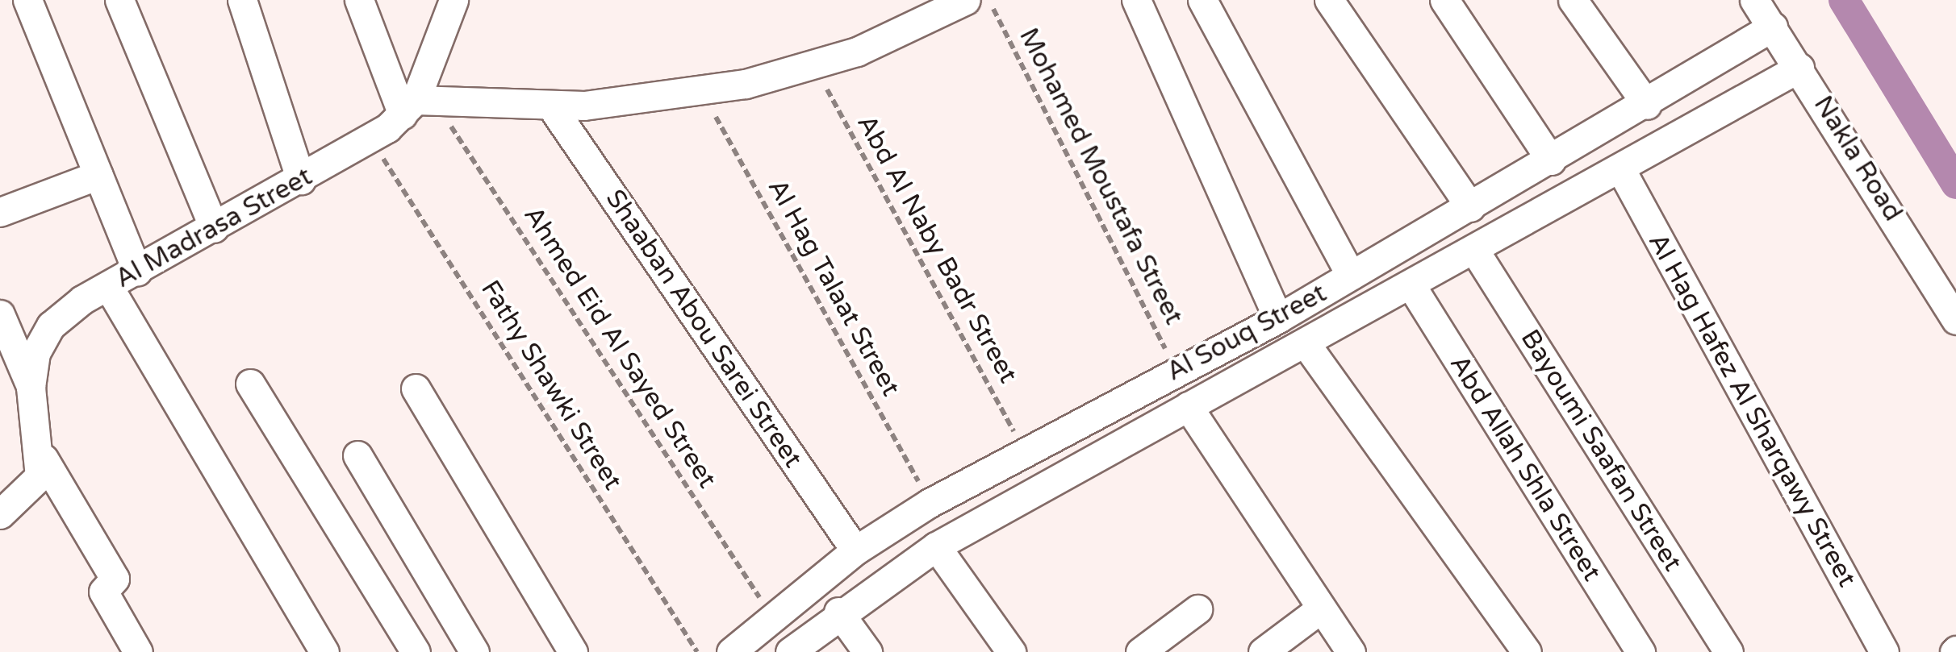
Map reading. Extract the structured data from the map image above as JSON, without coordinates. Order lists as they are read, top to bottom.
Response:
{
  "streets": {
    "street": [
      "Nakla Road",
      "Al Madrasa Street",
      "Shaaban Abou Sarei Street",
      "Al Souq Street",
      "Al Hag Hafez Al Sharqawy Street",
      "Bayoumi Saafan Street",
      "Abd Allah Shla Street"
    ],
    "path": [
      "Mohamed Moustafa Street",
      "Abd Al Naby Badr Street",
      "Al Hag Talaat Street",
      "Ahmed Eid Al Sayed Street",
      "Fathy Shawki Street"
    ]
  },
  "crossings": [
    ["Nakla Road", "Al Souq Street"],
    ["Mohamed Moustafa Street", "Al Souq Street"],
    ["Al Madrasa Street", "Ahmed Eid Al Sayed Street"],
    ["Al Madrasa Street", "Fathy Shawki Street"],
    ["Abd Al Naby Badr Street", "Al Souq Street"],
    ["Al Hag Talaat Street", "Al Souq Street"],
    ["Shaaban Abou Sarei Street", "Al Souq Street"],
    ["Al Souq Street", "Ahmed Eid Al Sayed Street"],
    ["Al Souq Street", "Al Hag Hafez Al Sharqawy Street"],
    ["Al Souq Street", "Bayoumi Saafan Street"],
    ["Al Souq Street", "Abd Allah Shla Street"]
  ]
}
